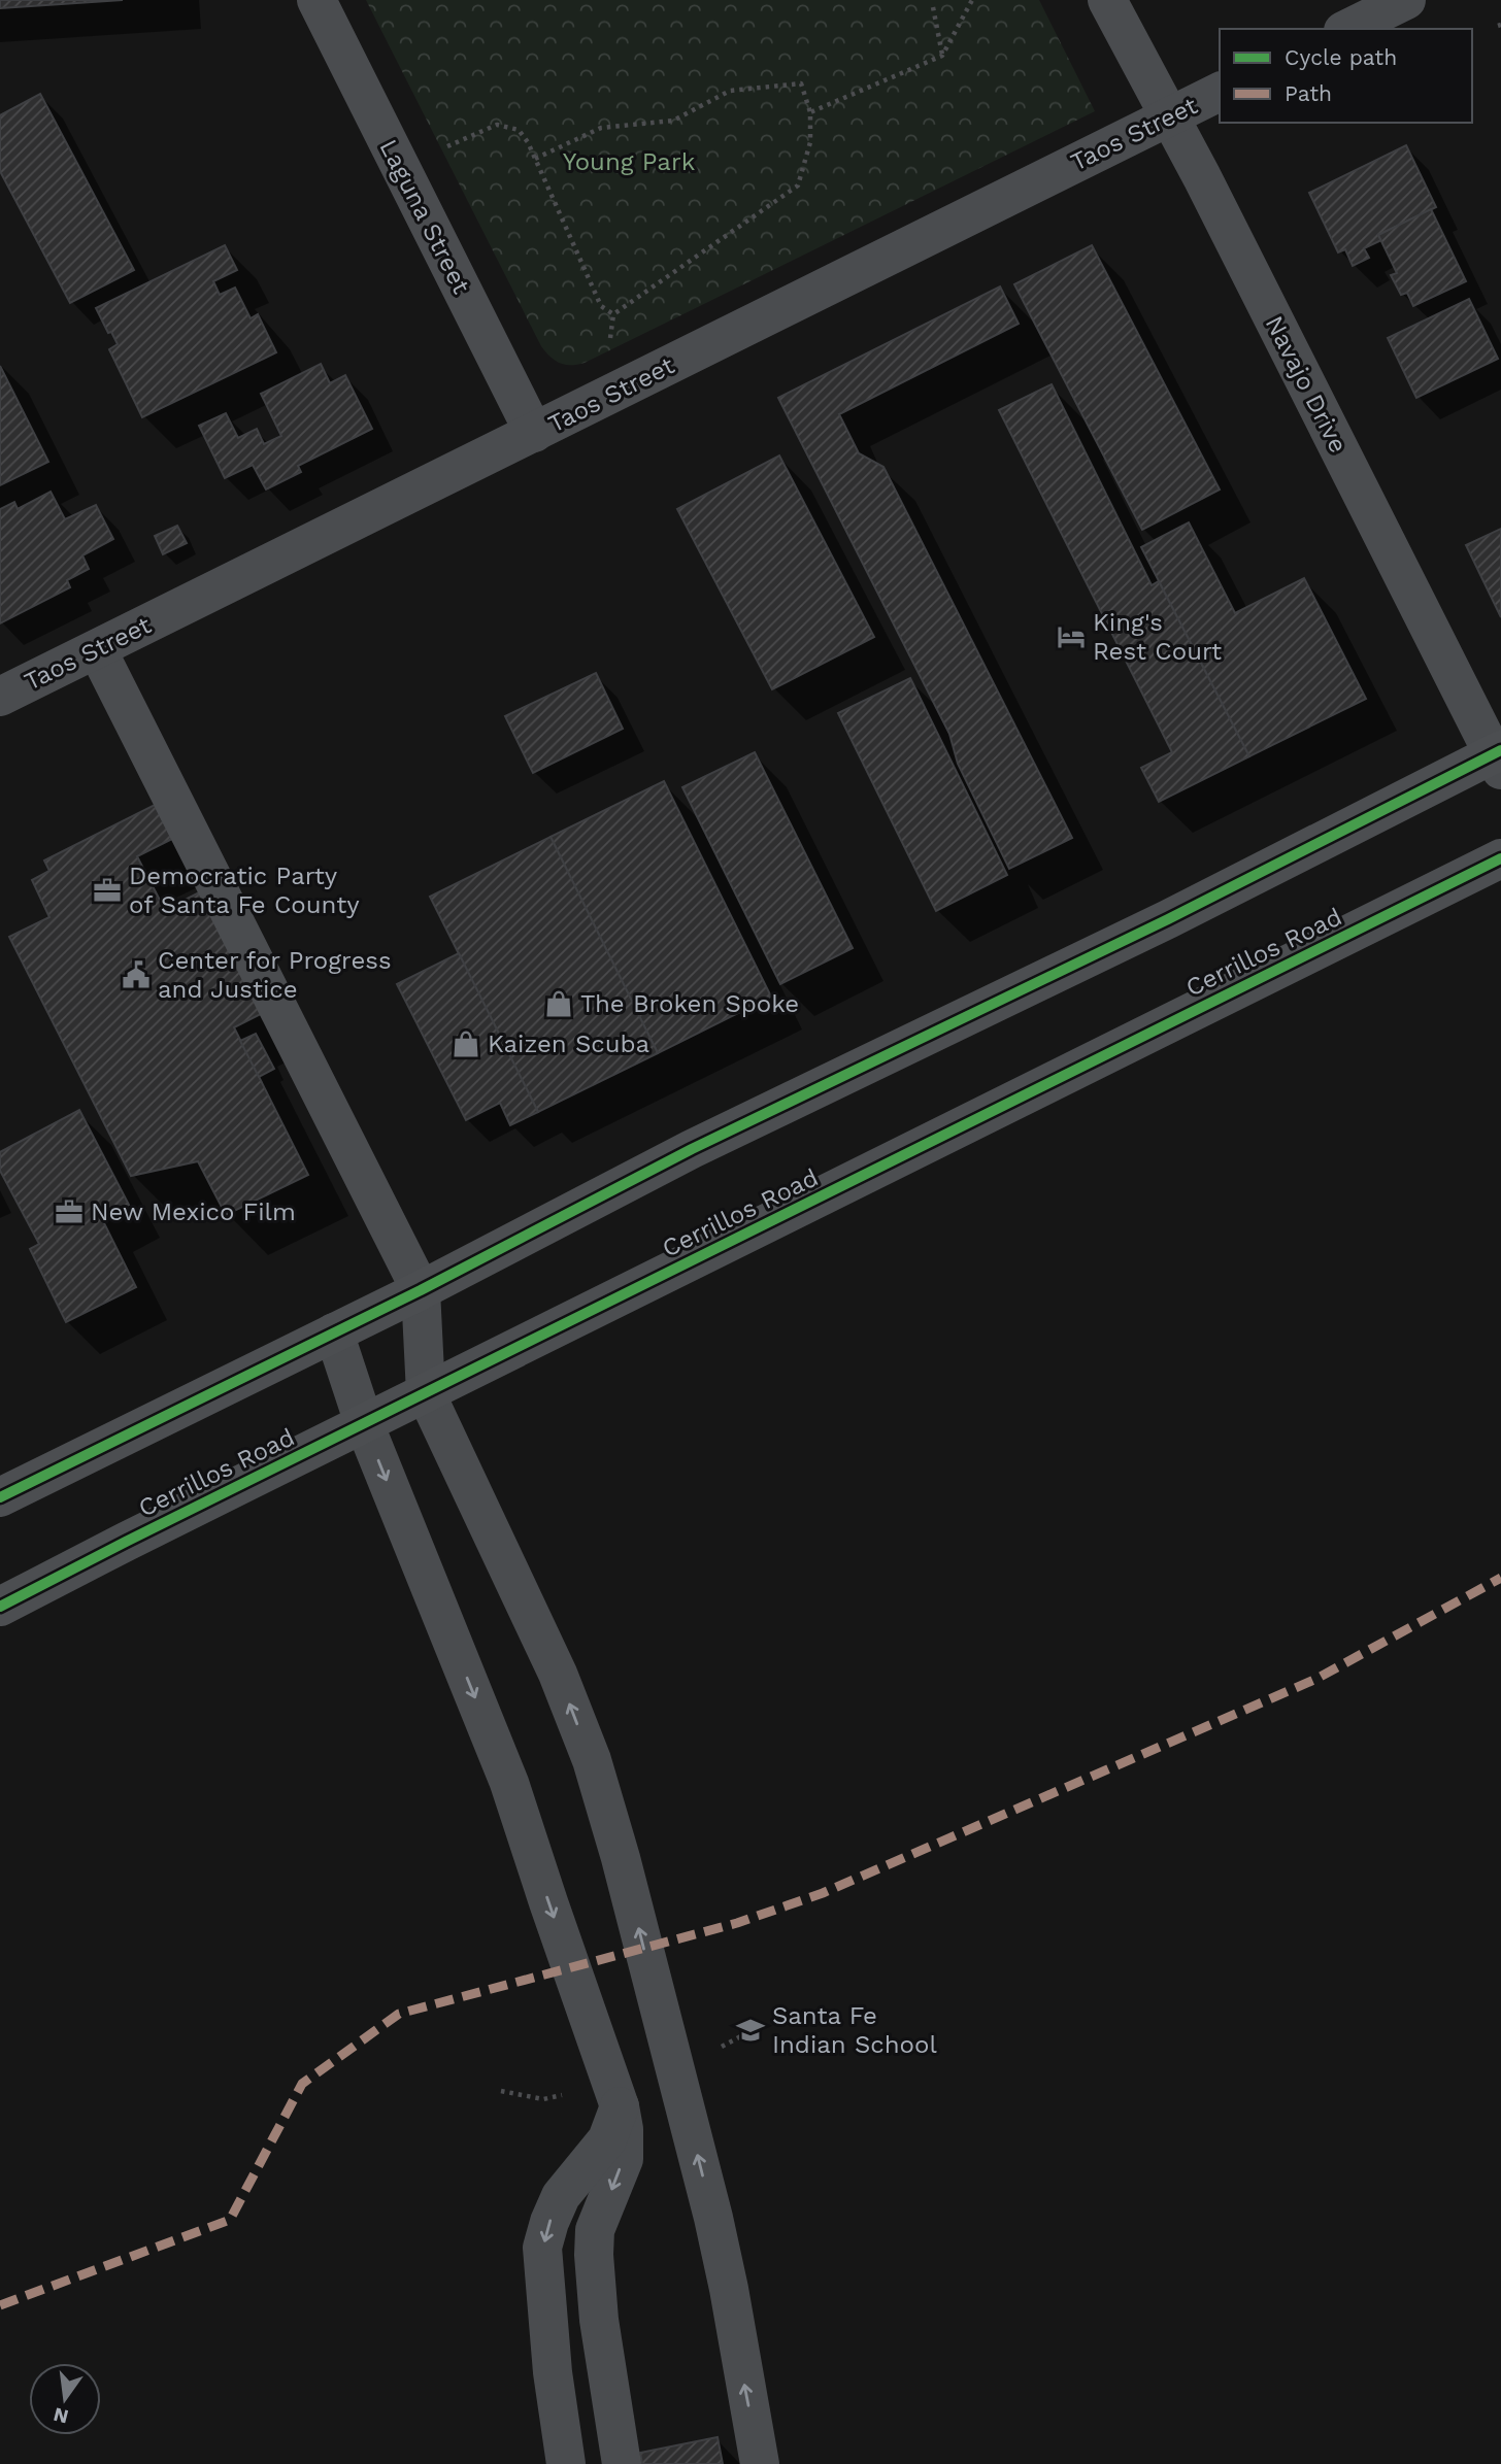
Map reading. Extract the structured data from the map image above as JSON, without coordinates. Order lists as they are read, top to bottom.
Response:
{
  "streets": {
    "main road": ["Cerrillos Road"],
    "street": ["Taos Street", "Laguna Street", "Navajo Drive"]
  },
  "crossings": [
    ["Taos Street", "Laguna Street"],
    ["Taos Street", "Navajo Drive"]
  ],
  "parks": ["Young Park"],
  "places": {
    "hotel": ["King's Rest Court"],
    "office": ["Democratic Party of Santa Fe County", "New Mexico Film"],
    "public building": ["Center for Progress and Justice"],
    "shop": ["The Broken Spoke", "Kaizen Scuba"],
    "school or university": ["Santa Fe Indian School"]
  },
  "legend": ["Cycle path", "Path"],
  "north": "bottom"
}
